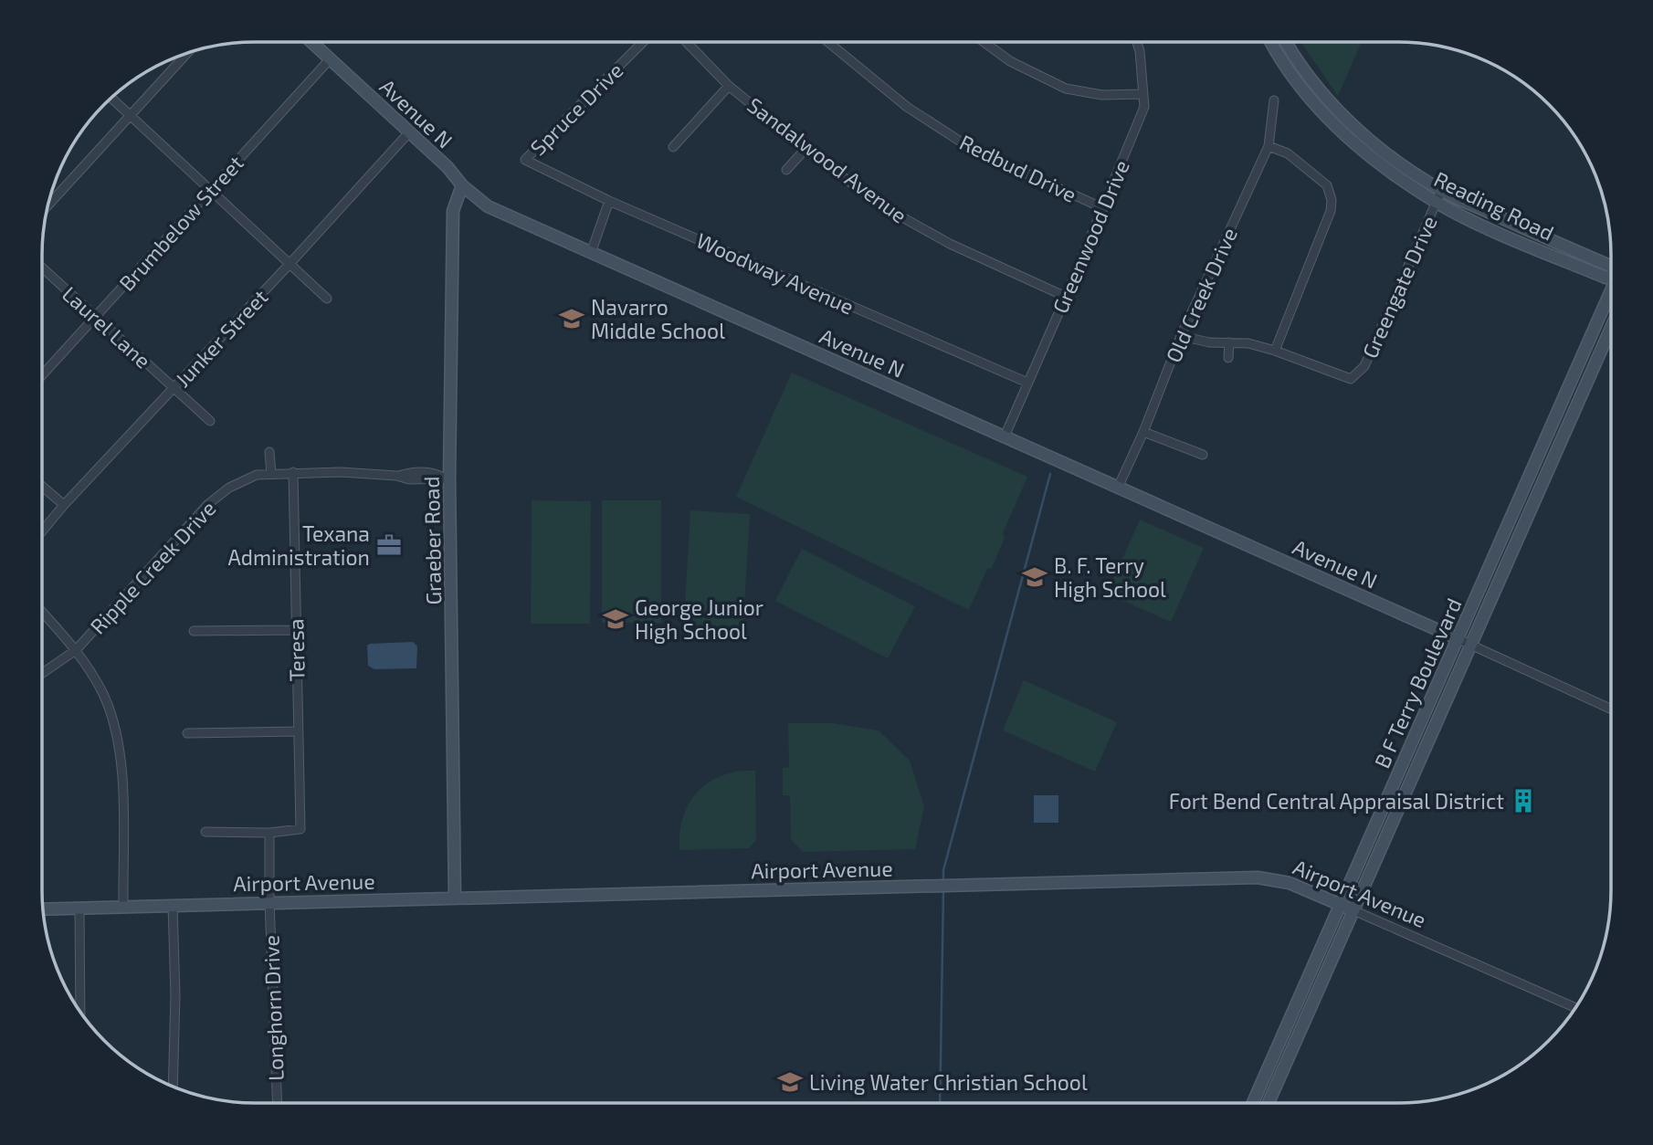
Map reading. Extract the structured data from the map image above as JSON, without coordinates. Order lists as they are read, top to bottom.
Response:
{
  "streets": {
    "street": [
      "Spruce Drive",
      "Avenue N",
      "Sandalwood Avenue",
      "Redbud Drive",
      "Reading Road",
      "Brumbelow Street",
      "Greenwood Drive",
      "Woodway Avenue",
      "Greengate Drive",
      "Old Creek Drive",
      "Laurel Lane",
      "Junker Street",
      "Graeber Road",
      "Ripple Creek Drive",
      "Teresa",
      "B F Terry Boulevard",
      "Airport Avenue",
      "Longhorn Drive"
    ]
  },
  "crossings": [
    ["Spruce Drive", "Woodway Avenue"],
    ["Avenue N", "Brumbelow Street"],
    ["Avenue N", "Greenwood Drive"],
    ["Avenue N", "Old Creek Drive"],
    ["Avenue N", "Junker Street"],
    ["Avenue N", "Graeber Road"],
    ["Avenue N", "B F Terry Boulevard"],
    ["Sandalwood Avenue", "Greenwood Drive"],
    ["Redbud Drive", "Greenwood Drive"],
    ["Reading Road", "Greengate Drive"],
    ["Brumbelow Street", "Laurel Lane"],
    ["Greenwood Drive", "Woodway Avenue"],
    ["Laurel Lane", "Junker Street"],
    ["Graeber Road", "Ripple Creek Drive"],
    ["Graeber Road", "Airport Avenue"],
    ["Ripple Creek Drive", "Teresa"],
    ["Teresa", "Longhorn Drive"],
    ["B F Terry Boulevard", "Airport Avenue"],
    ["Airport Avenue", "Longhorn Drive"]
  ],
  "places": {
    "school or university": [
      "Navarro Middle School",
      "B. F. Terry High School",
      "George Junior High School",
      "Living Water Christian School"
    ],
    "office": ["Texana Administration"],
    "building": ["Fort Bend Central Appraisal District"]
  }
}
